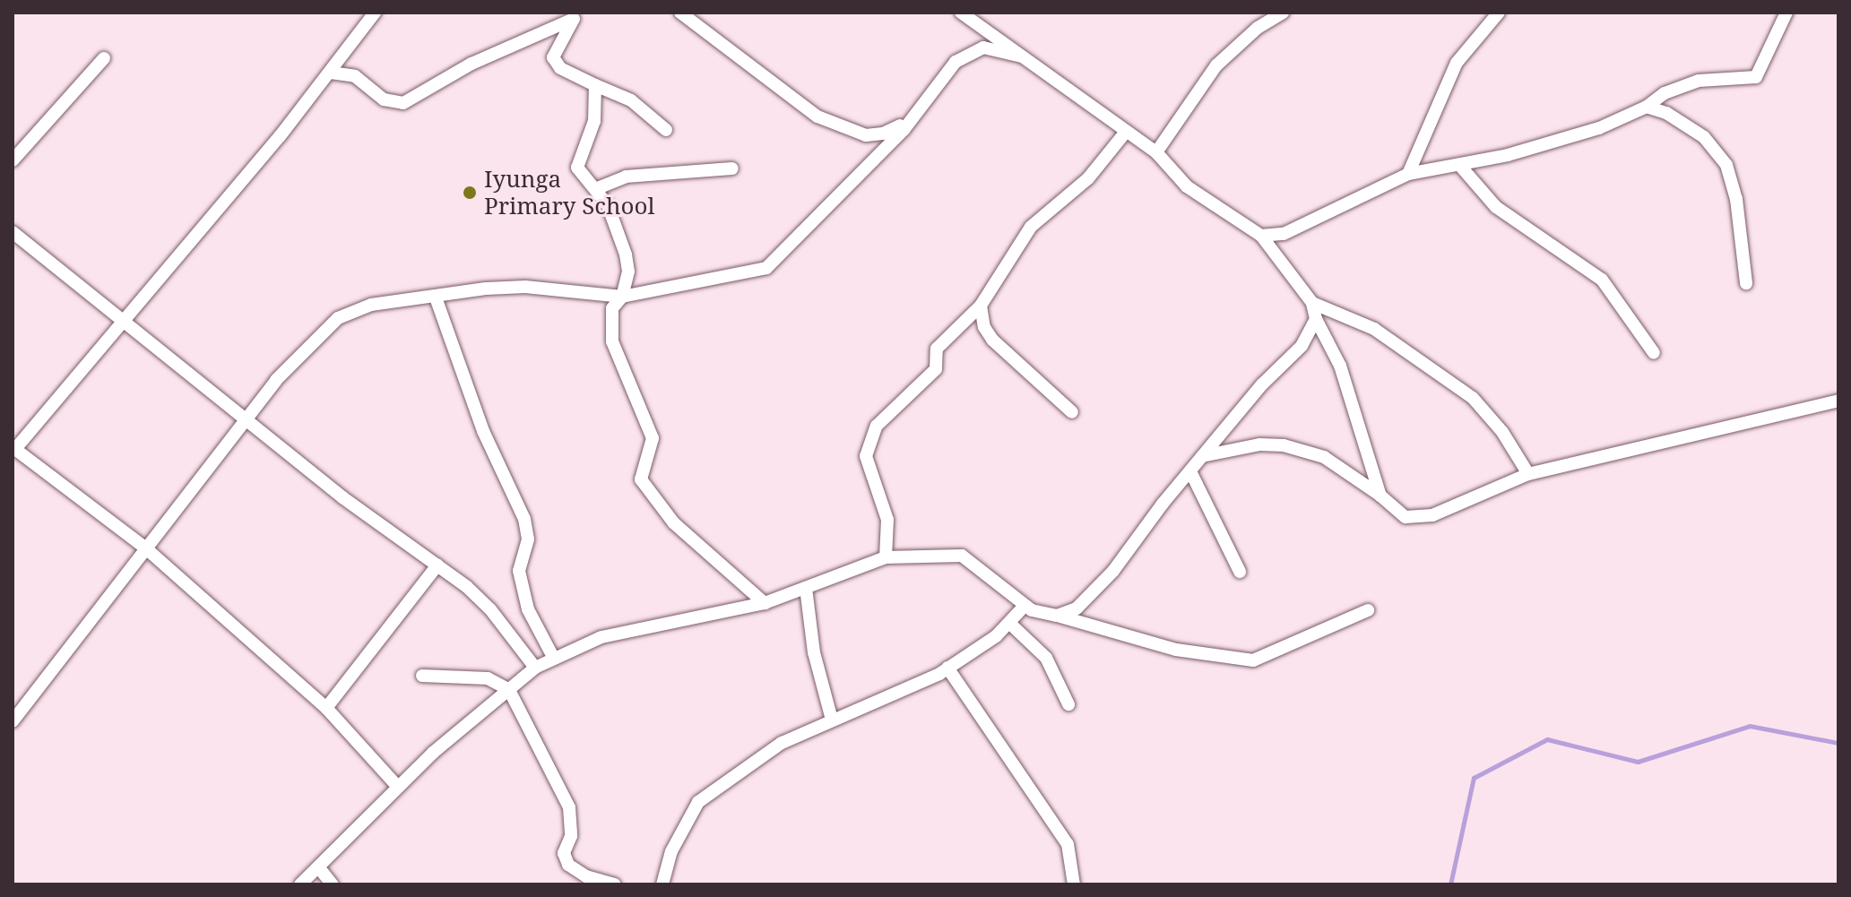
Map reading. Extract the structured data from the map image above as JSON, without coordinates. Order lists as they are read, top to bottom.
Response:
{
  "places": ["Iyunga Primary School"]
}
